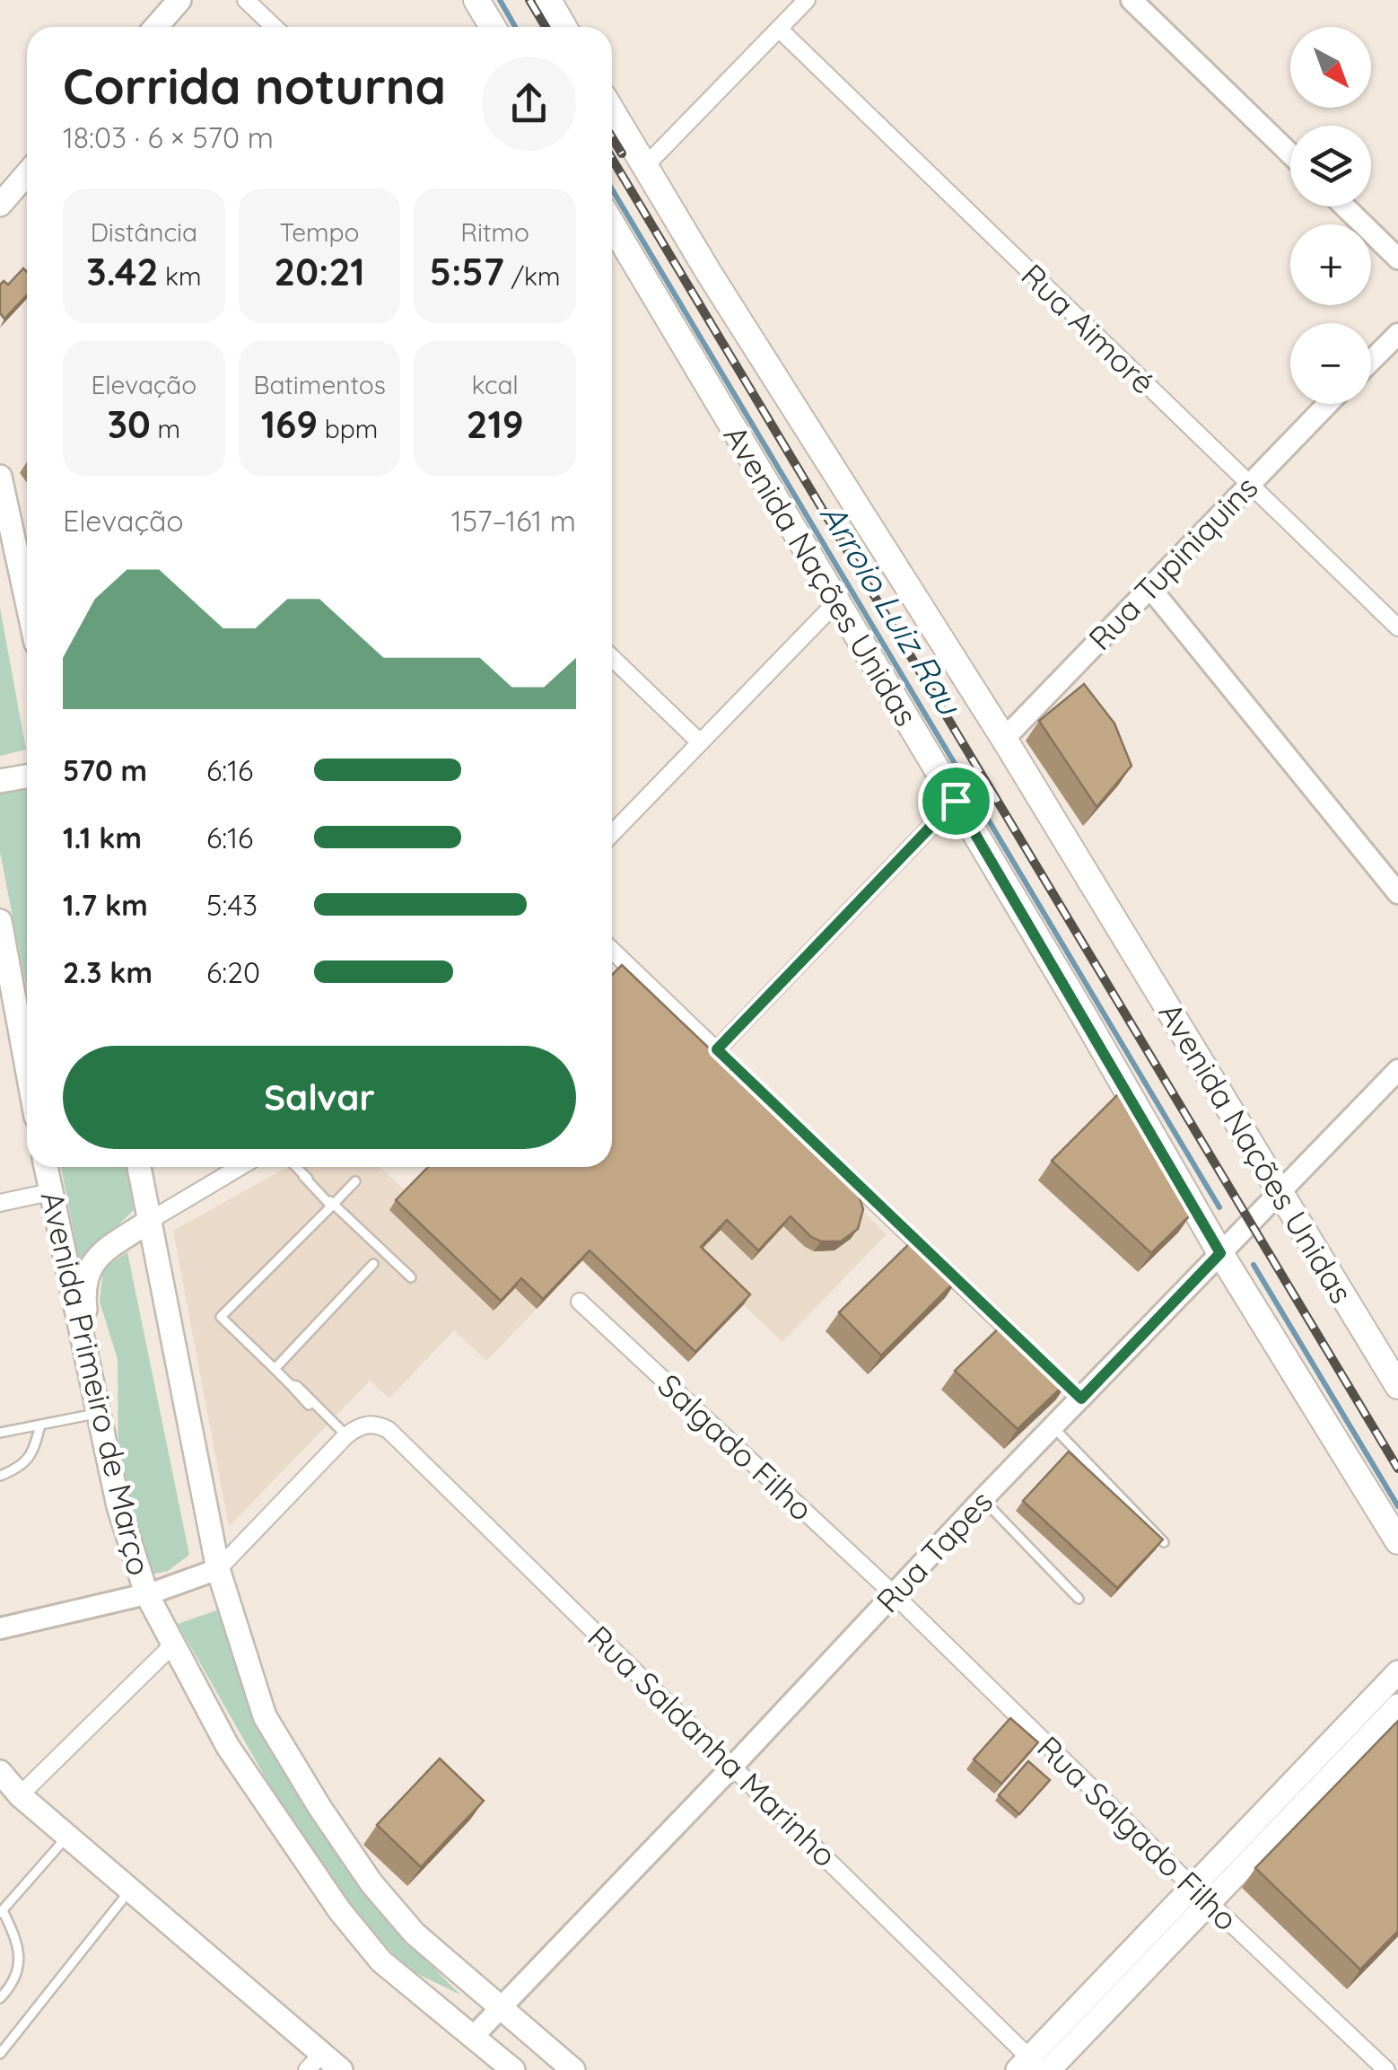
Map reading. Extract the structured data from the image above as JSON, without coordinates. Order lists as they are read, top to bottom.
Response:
{
  "streets": {
    "main road": ["Avenida Nações Unidas", "Avenida Primeiro de Março"],
    "street": [
      "Rua Aimoré",
      "Rua Tupiniquins",
      "Salgado Filho",
      "Rua Tapes",
      "Rua Saldanha Marinho",
      "Rua Salgado Filho"
    ]
  },
  "crossings": [
    ["Rua Aimoré", "Rua Tupiniquins"],
    ["Rua Tupiniquins", "Avenida Nações Unidas"],
    ["Avenida Nações Unidas", "Rua Tapes"],
    ["Avenida Primeiro de Março", "Rua Tapes"],
    ["Salgado Filho", "Rua Tapes"],
    ["Salgado Filho", "Rua Salgado Filho"],
    ["Rua Tapes", "Rua Saldanha Marinho"],
    ["Rua Tapes", "Rua Salgado Filho"]
  ],
  "water": ["Arroio Luiz Rau"],
  "north": "bottom right",
  "page": {
    "map_buttons": ["+", "−"],
    "heading": ["Corrida noturna", "18:03 · 6 × 570 m"],
    "stats": [
      ["Distância", "3.42 km"],
      ["Tempo", "20:21"],
      ["Ritmo", "5:57 /km"],
      ["Elevação", "30 m"],
      ["Batimentos", "169 bpm"],
      ["kcal", "219"]
    ],
    "chart": ["Elevação", "157–161 m"],
    "list": [
      {
        "name": "570 m",
        "note": "6:16"
      },
      {
        "name": "1.1 km",
        "note": "6:16"
      },
      {
        "name": "1.7 km",
        "note": "5:43"
      },
      {
        "name": "2.3 km",
        "note": "6:20"
      }
    ],
    "buttons": "Salvar"
  }
}
